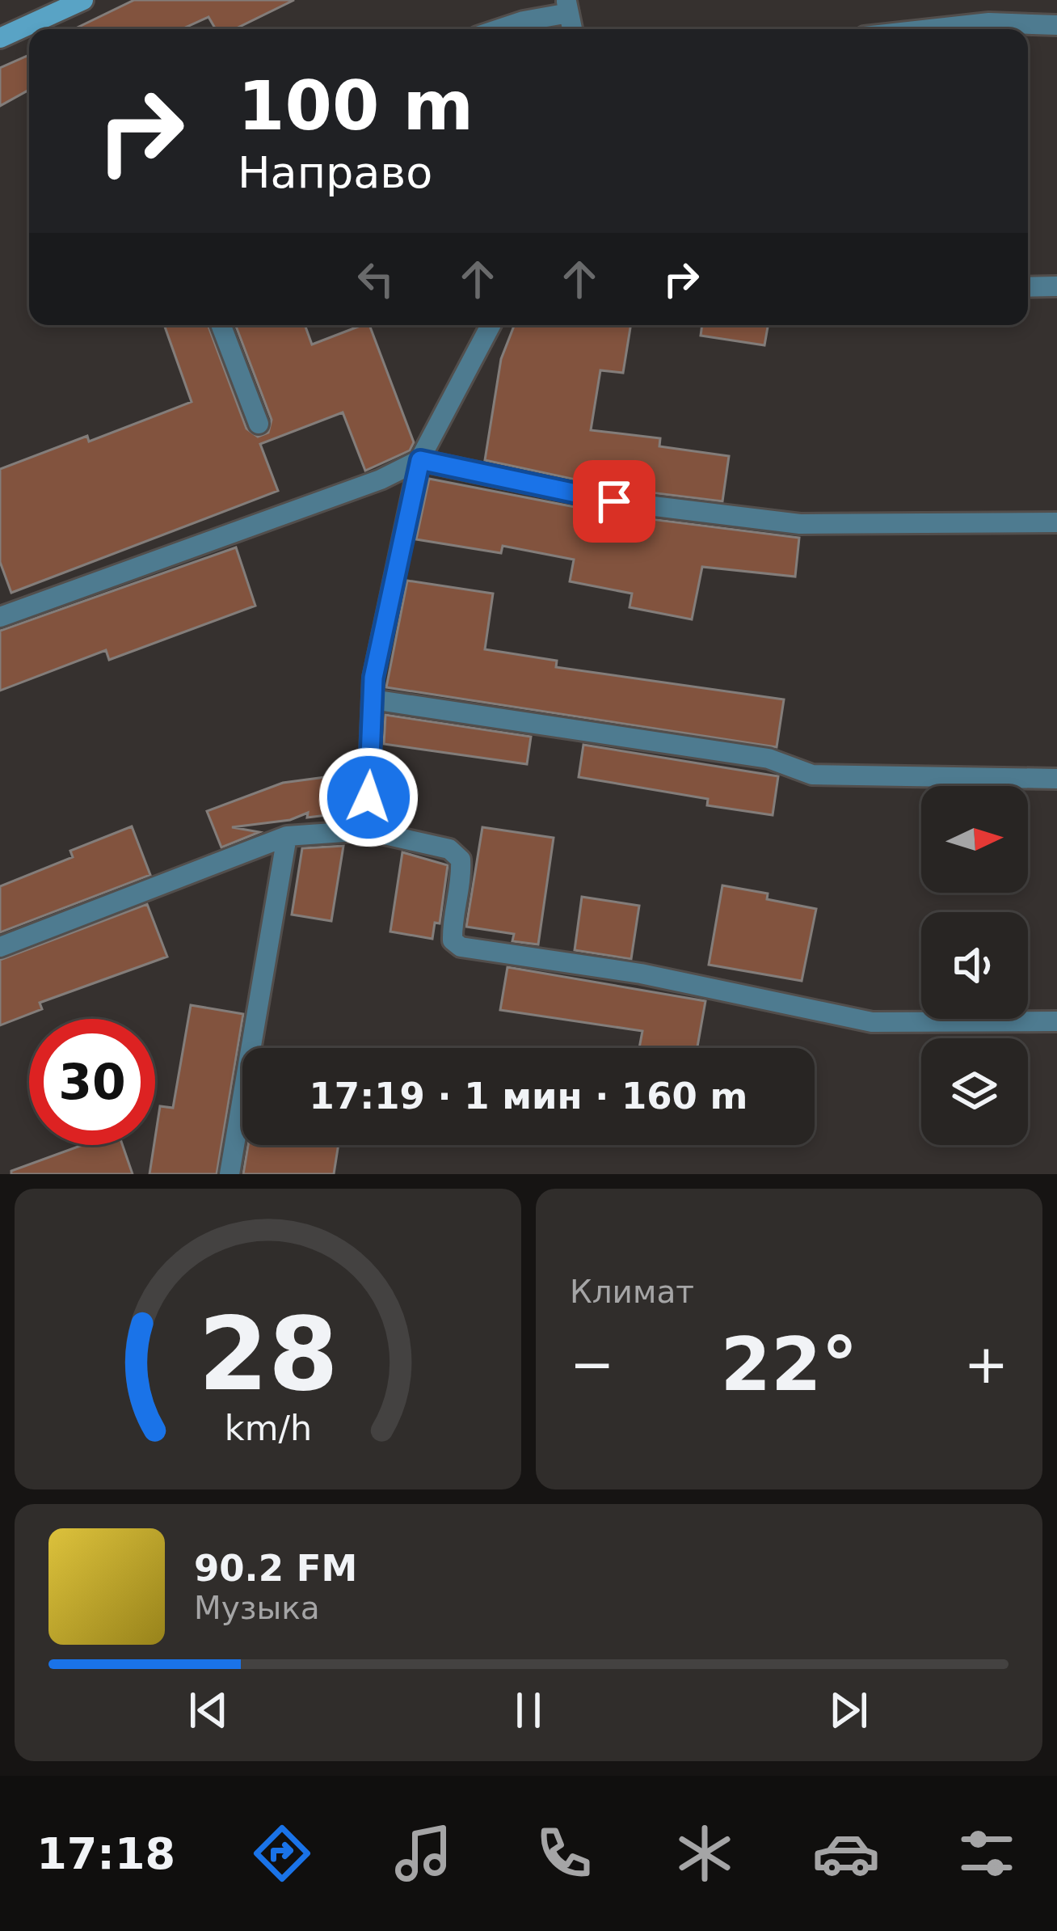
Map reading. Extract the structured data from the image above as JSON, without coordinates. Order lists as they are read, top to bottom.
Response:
{
  "north": "right",
  "page": {
    "turn": ["100 m", "Направо"],
    "limit": "30",
    "trip": "17:19 · 1 мин · 160 m",
    "tile": "Климат",
    "heat": ["−", "22°", "+"],
    "song": ["90.2 FM", "Музыка"],
    "tabs": "17:18",
    "gauge": ["28", "km/h"]
  }
}
